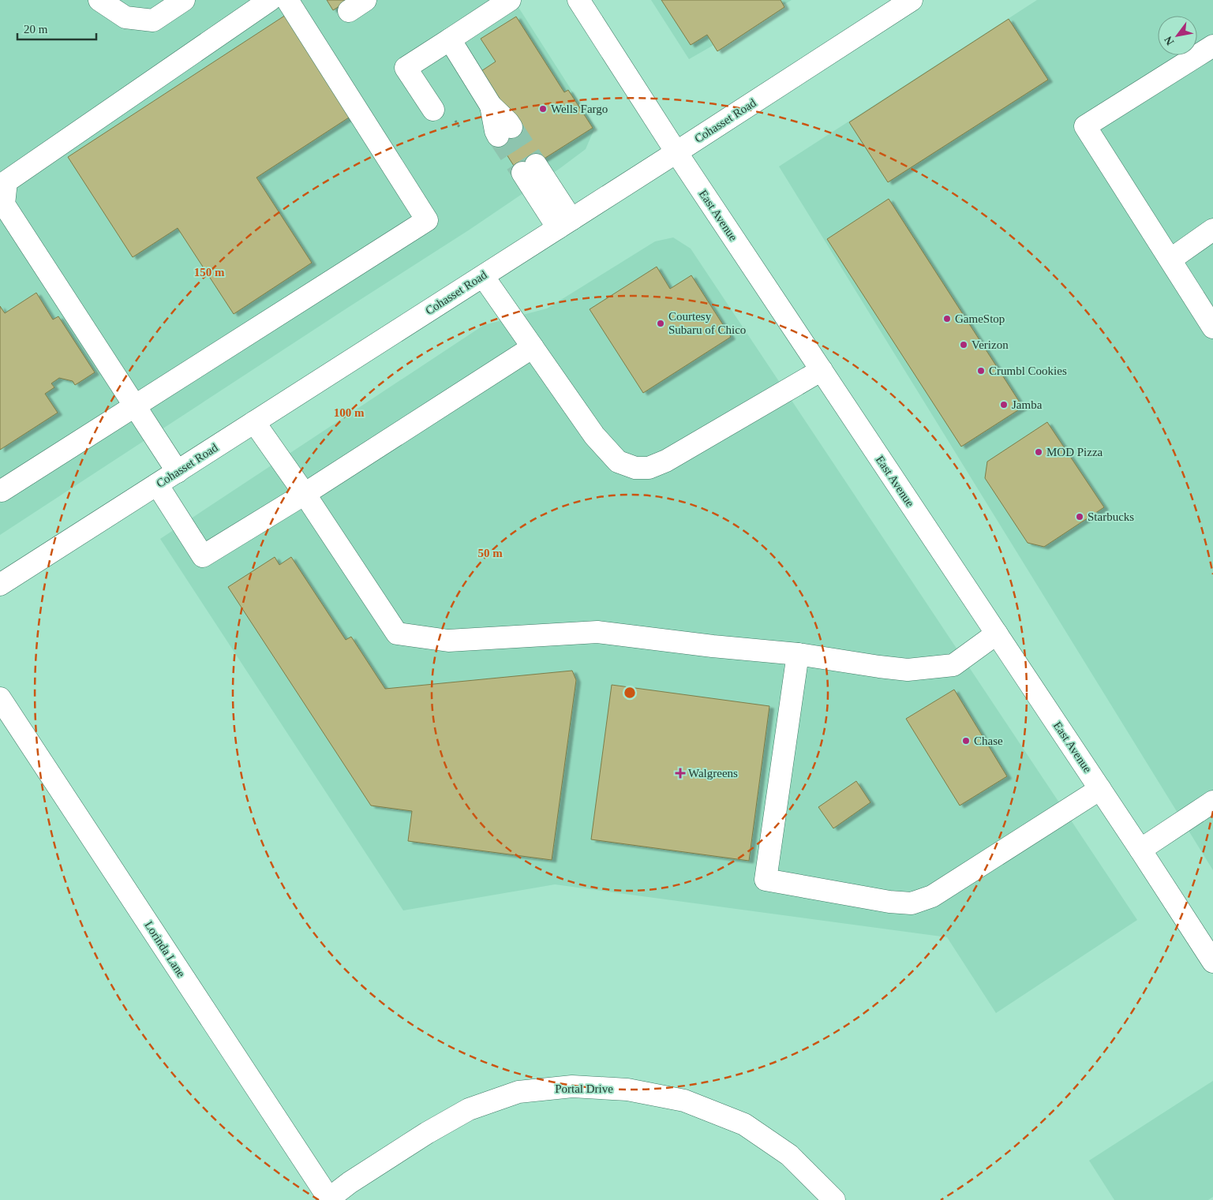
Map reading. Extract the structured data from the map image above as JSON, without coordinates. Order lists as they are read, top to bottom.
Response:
{
  "streets": {
    "street": [
      "Cohasset Road",
      "East Avenue",
      "Lorinda Lane",
      "Portal Drive"
    ]
  },
  "crossings": [
    ["Cohasset Road", "East Avenue"],
    ["Lorinda Lane", "Portal Drive"]
  ],
  "places": {
    "other": [
      "Wells Fargo",
      "GameStop",
      "Courtesy Subaru of Chico",
      "Verizon",
      "Crumbl Cookies",
      "Jamba",
      "MOD Pizza",
      "Starbucks",
      "Chase"
    ],
    "health": ["Walgreens"]
  },
  "scale_bar": "20 m",
  "north": "bottom left",
  "rings": ["150 m", "100 m", "50 m"]
}
